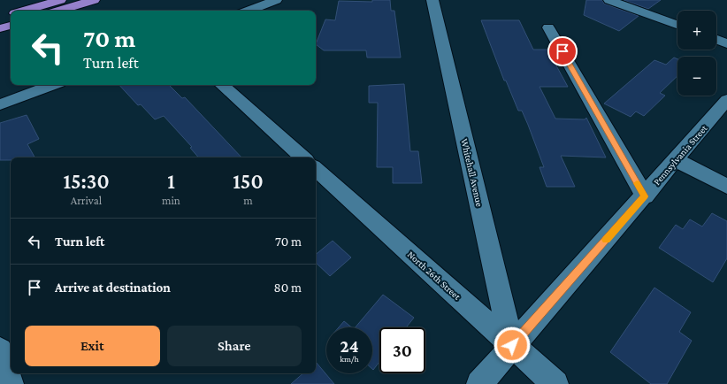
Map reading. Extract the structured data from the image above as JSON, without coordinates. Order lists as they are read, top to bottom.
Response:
{
  "streets": {
    "street": ["Pennsylvania Street", "Whitehall Avenue", "North 26th Street"]
  },
  "crossings": [
    ["Pennsylvania Street", "Whitehall Avenue"],
    ["Pennsylvania Street", "North 26th Street"],
    ["Whitehall Avenue", "North 26th Street"]
  ],
  "page": {
    "map_buttons": ["+", "−"],
    "turn": ["70 m", "Turn left"],
    "eta": [
      "15:30",
      "Arrival",
      "1",
      "min",
      "150",
      "m"
    ],
    "list": [
      {
        "name": "Turn left",
        "value": "70 m"
      },
      {
        "name": "Arrive at destination",
        "value": "80 m"
      }
    ],
    "buttons": ["Exit", "Share"],
    "speed": "24 km/h",
    "limit": "30"
  }
}
